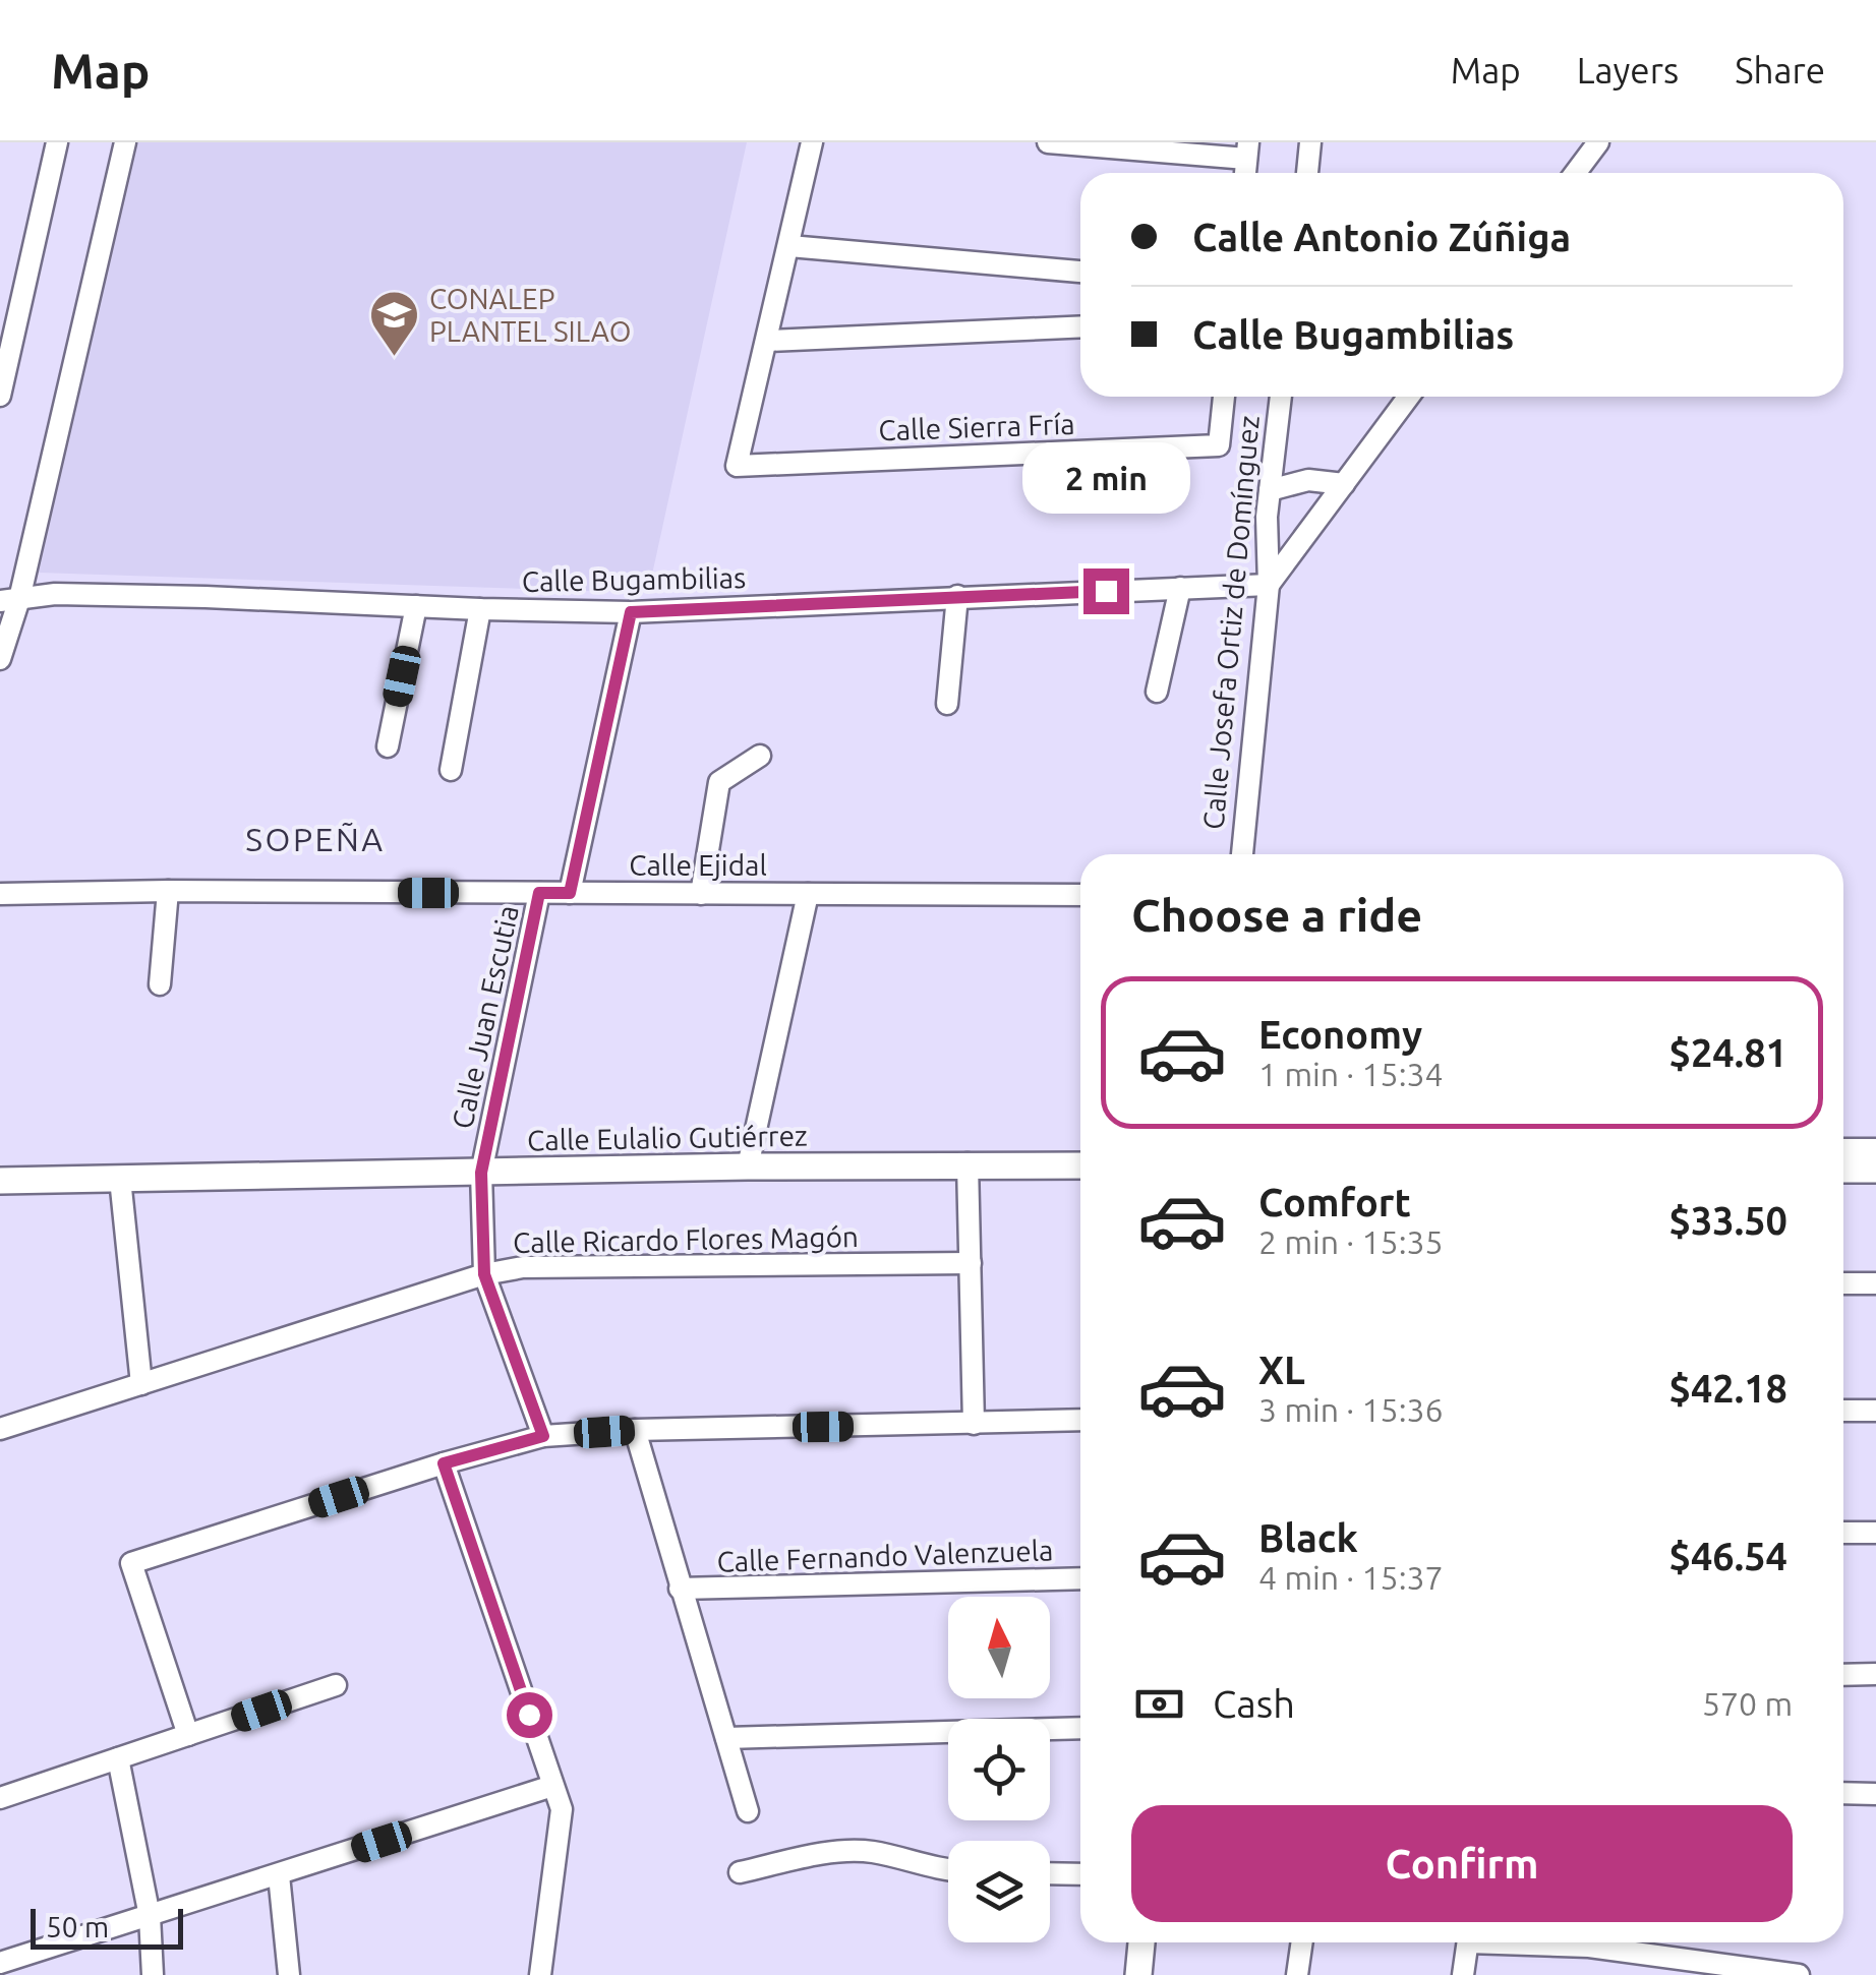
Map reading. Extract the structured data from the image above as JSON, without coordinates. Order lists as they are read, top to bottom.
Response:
{
  "streets": {
    "street": [
      "Calle Sierra Fría",
      "Calle Bugambilias",
      "Calle Josefa Ortiz de Domínguez",
      "Calle Ejidal",
      "Calle Juan Escutia",
      "Calle Eulalio Gutiérrez",
      "Calle Ricardo Flores Magón",
      "Calle Fernando Valenzuela"
    ]
  },
  "crossings": [
    ["Calle Bugambilias", "Calle Josefa Ortiz de Domínguez"],
    ["Calle Ejidal", "Calle Juan Escutia"],
    ["Calle Juan Escutia", "Calle Eulalio Gutiérrez"],
    ["Calle Juan Escutia", "Calle Ricardo Flores Magón"]
  ],
  "districts": ["SOPEÑA"],
  "places": {
    "school or university": ["CONALEP PLANTEL SILAO"]
  },
  "scale_bar": "50 m",
  "north": "top",
  "page": {
    "header": "Map",
    "nav": ["Map", "Layers", "Share"],
    "banner": ["Calle Antonio Zúñiga", "Calle Bugambilias"],
    "bubble": "2 min",
    "heading": "Choose a ride",
    "list": [
      {
        "name": "Economy",
        "note": "1 min · 15:34",
        "value": "$24.81"
      },
      {
        "name": "Comfort",
        "note": "2 min · 15:35",
        "value": "$33.50"
      },
      {
        "name": "XL",
        "note": "3 min · 15:36",
        "value": "$42.18"
      },
      {
        "name": "Black",
        "note": "4 min · 15:37",
        "value": "$46.54"
      }
    ],
    "pay": ["Cash", "570 m"],
    "buttons": "Confirm",
    "scale": "50 m"
  }
}
